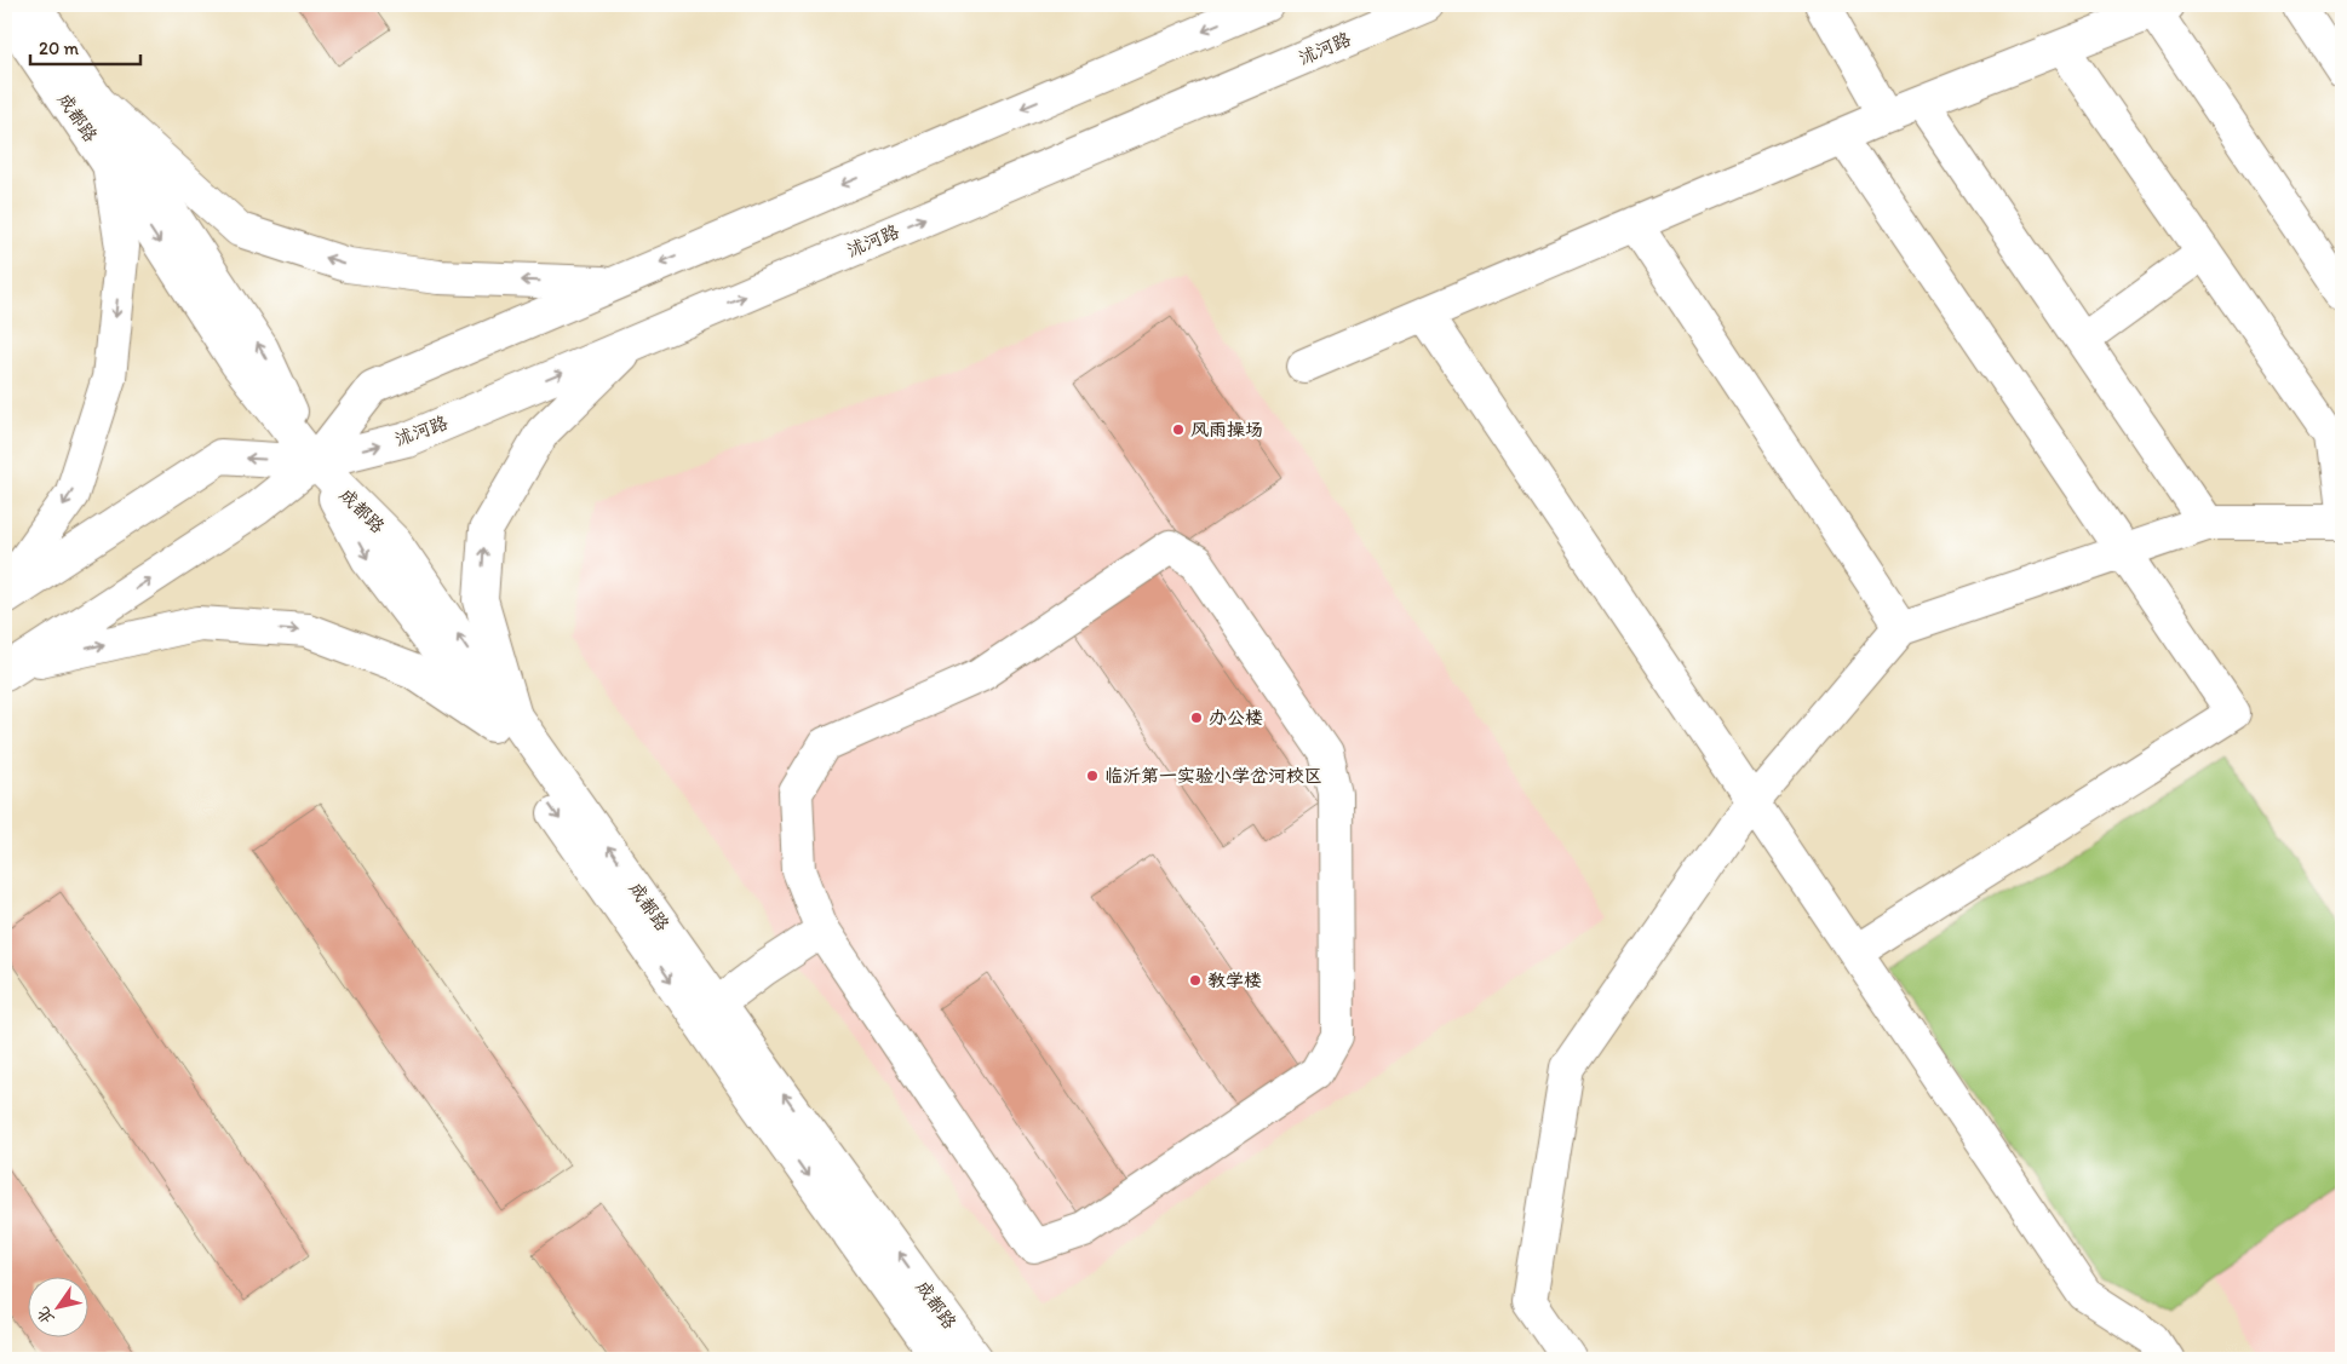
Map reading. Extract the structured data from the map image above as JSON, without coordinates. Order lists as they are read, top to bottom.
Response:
{
  "streets": {
    "street": ["沭河路", "成都路"]
  },
  "crossings": [
    ["沭河路", "成都路"]
  ],
  "places": [
    "风雨操场",
    "办公楼",
    "临沂第一实验小学岔河校区",
    "教学楼"
  ],
  "scale_bar": "20 m",
  "north": "bottom left"
}
